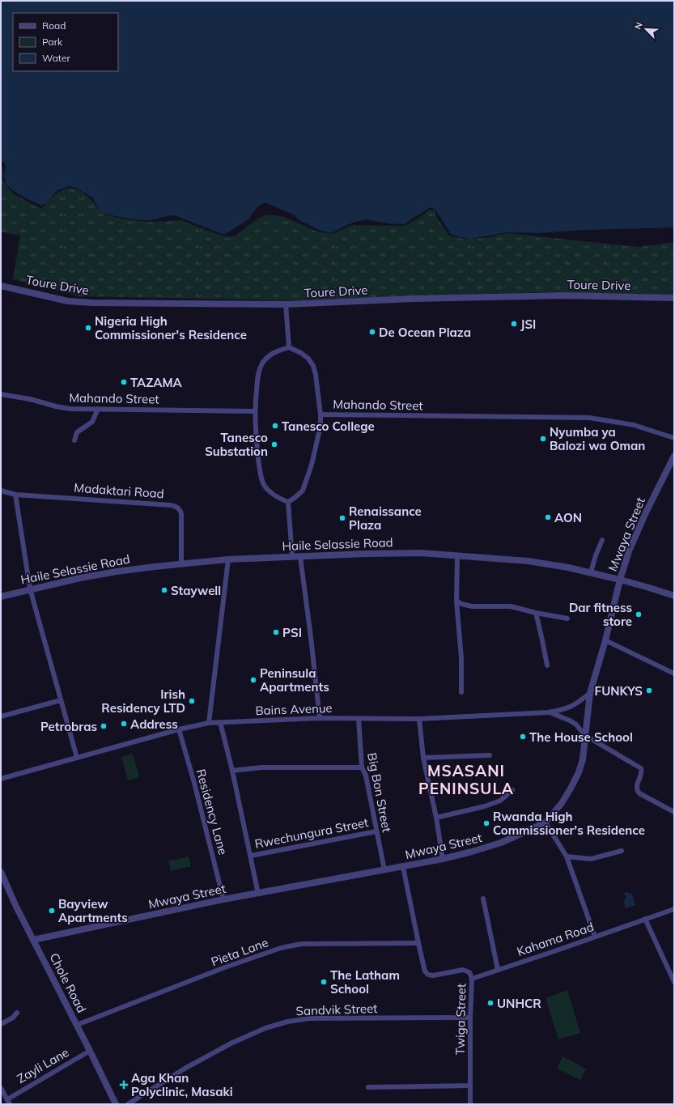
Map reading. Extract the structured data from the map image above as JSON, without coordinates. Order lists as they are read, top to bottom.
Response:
{
  "streets": {
    "street": [
      "Toure Drive",
      "Mahando Street",
      "Madaktari Road",
      "Mwaya Street",
      "Haile Selassie Road",
      "Bains Avenue",
      "Big Bon Street",
      "Residency Lane",
      "Rwechungura Street",
      "Kahama Road",
      "Pieta Lane",
      "Chole Road",
      "Sandvik Street",
      "Twiga Street",
      "Zayli Lane"
    ]
  },
  "crossings": [
    ["Madaktari Road", "Haile Selassie Road"],
    ["Mwaya Street", "Haile Selassie Road"],
    ["Mwaya Street", "Bains Avenue"],
    ["Mwaya Street", "Big Bon Street"],
    ["Mwaya Street", "Residency Lane"],
    ["Mwaya Street", "Chole Road"],
    ["Mwaya Street", "Twiga Street"],
    ["Bains Avenue", "Big Bon Street"],
    ["Bains Avenue", "Residency Lane"],
    ["Big Bon Street", "Rwechungura Street"],
    ["Kahama Road", "Twiga Street"],
    ["Pieta Lane", "Chole Road"],
    ["Pieta Lane", "Twiga Street"],
    ["Chole Road", "Zayli Lane"],
    ["Sandvik Street", "Twiga Street"]
  ],
  "districts": ["MSASANI PENINSULA"],
  "places": {
    "other": [
      "JSI",
      "Nigeria High Commissioner's Residence",
      "De Ocean Plaza",
      "TAZAMA",
      "Tanesco College",
      "Nyumba ya Balozi wa Oman",
      "Tanesco Substation",
      "AON",
      "Renaissance Plaza",
      "Staywell",
      "Dar fitness store",
      "PSI",
      "Peninsula Apartments",
      "FUNKYS",
      "Irish Residency LTD",
      "Address",
      "Petrobras",
      "The House School",
      "Rwanda High Commissioner's Residence",
      "Bayview Apartments",
      "The Latham School",
      "UNHCR"
    ],
    "health": ["Aga Khan Polyclinic, Masaki"]
  },
  "legend": ["Road", "Park", "Water"],
  "north": "top left"
}
